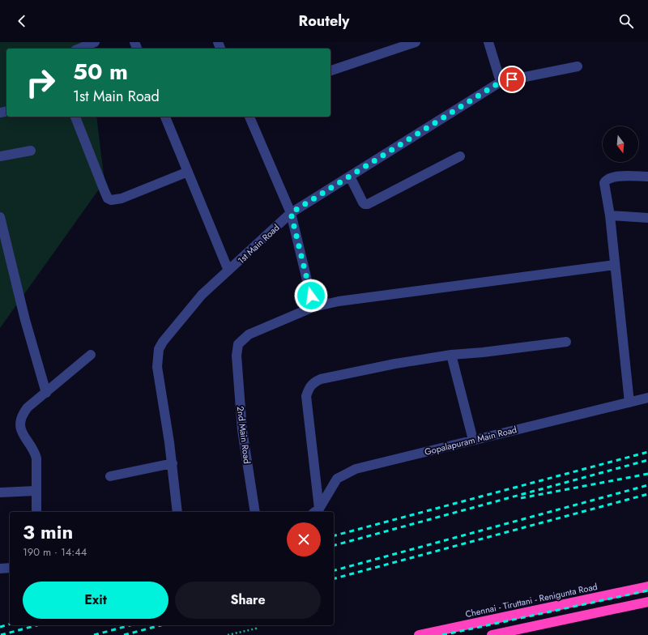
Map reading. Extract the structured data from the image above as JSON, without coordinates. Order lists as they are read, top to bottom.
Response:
{
  "streets": {
    "highway": ["Chennai - Tiruttani - Renigunta Road"],
    "street": ["1st Main Road", "2nd Main Road", "Gopalapuram Main Road"]
  },
  "north": "bottom",
  "page": {
    "header": "Routely",
    "turn": ["50 m", "1st Main Road"],
    "heading": ["3 min", "190 m · 14:44"],
    "buttons": ["Exit", "Share"]
  }
}
